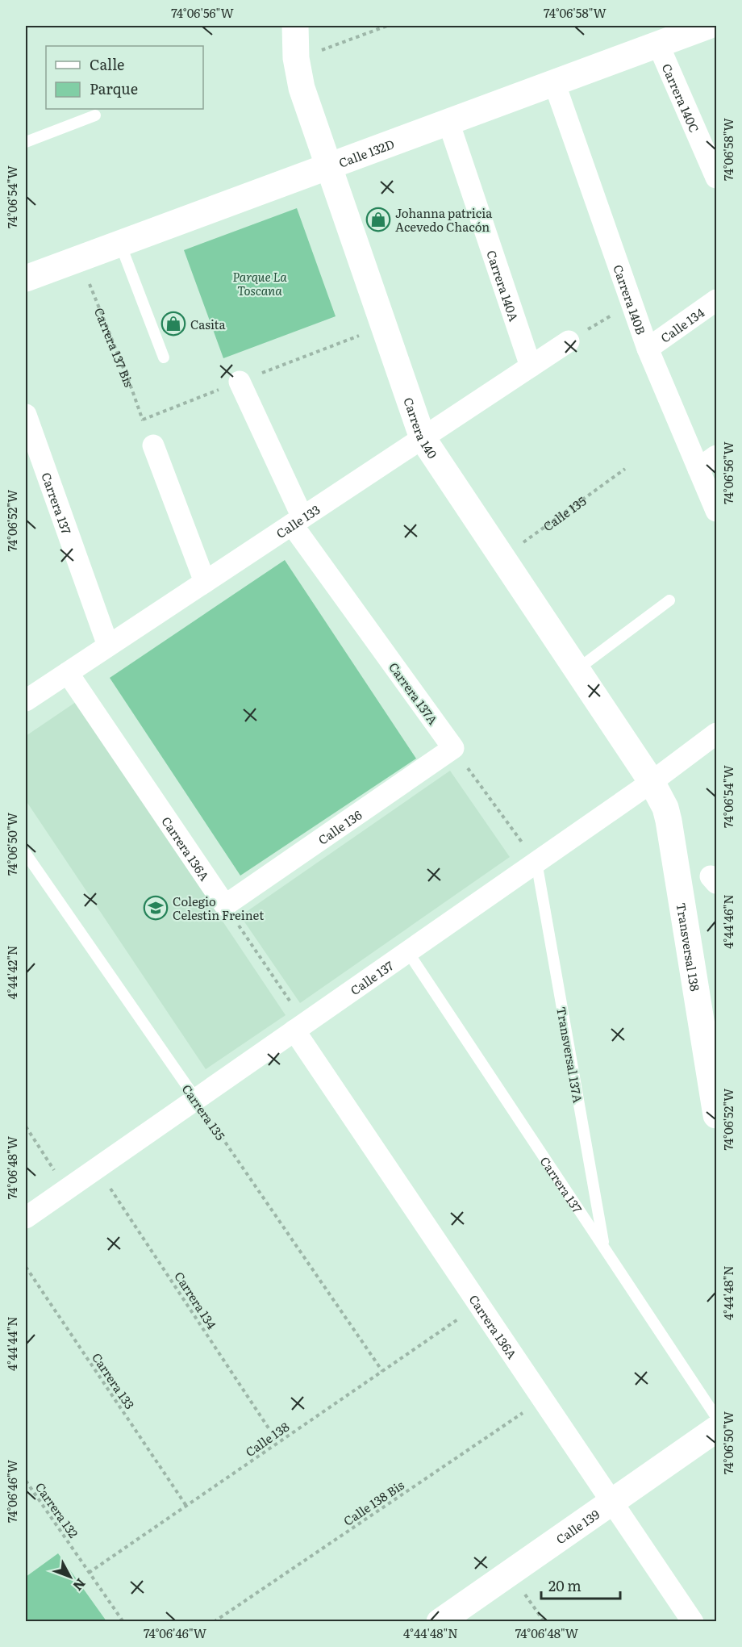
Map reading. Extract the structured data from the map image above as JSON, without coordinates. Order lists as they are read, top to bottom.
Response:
{
  "streets": {
    "street": [
      "Carrera 140C",
      "Calle 132D",
      "Carrera 140A",
      "Carrera 140B",
      "Calle 134",
      "Carrera 140",
      "Carrera 137",
      "Calle 133",
      "Carrera 137A",
      "Calle 136",
      "Carrera 136A",
      "Transversal 138",
      "Calle 137",
      "Calle 139"
    ],
    "lane": ["Transversal 137A", "Carrera 135"],
    "path": [
      "Carrera 137 Bis",
      "Calle 135",
      "Carrera 134",
      "Carrera 133",
      "Calle 138",
      "Calle 138 Bis",
      "Carrera 132"
    ]
  },
  "crossings": [
    ["Carrera 140C", "Calle 132D"],
    ["Calle 132D", "Carrera 140A"],
    ["Calle 132D", "Carrera 140B"],
    ["Calle 132D", "Carrera 140"],
    ["Carrera 140A", "Calle 133"],
    ["Carrera 140B", "Calle 134"],
    ["Carrera 140", "Calle 135"],
    ["Carrera 140", "Calle 133"],
    ["Carrera 140", "Transversal 138"],
    ["Carrera 140", "Calle 137"],
    ["Carrera 137", "Calle 133"],
    ["Carrera 137", "Calle 137"],
    ["Carrera 137", "Transversal 137A"],
    ["Calle 133", "Carrera 137A"],
    ["Calle 133", "Carrera 136A"],
    ["Carrera 137A", "Calle 136"],
    ["Calle 136", "Carrera 136A"],
    ["Carrera 136A", "Calle 137"],
    ["Carrera 136A", "Calle 138"],
    ["Carrera 136A", "Calle 138 Bis"],
    ["Carrera 136A", "Calle 139"],
    ["Transversal 138", "Calle 137"],
    ["Calle 137", "Transversal 137A"],
    ["Calle 137", "Carrera 135"],
    ["Calle 137", "Carrera 134"],
    ["Carrera 135", "Calle 138"],
    ["Carrera 134", "Calle 138"],
    ["Carrera 133", "Calle 138"],
    ["Calle 138", "Carrera 132"]
  ],
  "parks": ["Parque La Toscana"],
  "places": {
    "shop": ["Johanna patricia Acevedo Chacón", "Casita"],
    "school or university": ["Colegio Celestin Freinet"]
  },
  "legend": ["Calle", "Parque"],
  "scale_bar": "20 m",
  "north": "bottom right",
  "coordinates": [
    "74°06'56\"W",
    "74°06'58\"W",
    "74°06'54\"W",
    "74°06'52\"W",
    "74°06'50\"W",
    "4°44'46\"N",
    "4°44'42\"N",
    "74°06'48\"W",
    "4°44'48\"N",
    "4°44'44\"N",
    "74°06'46\"W"
  ]
}
